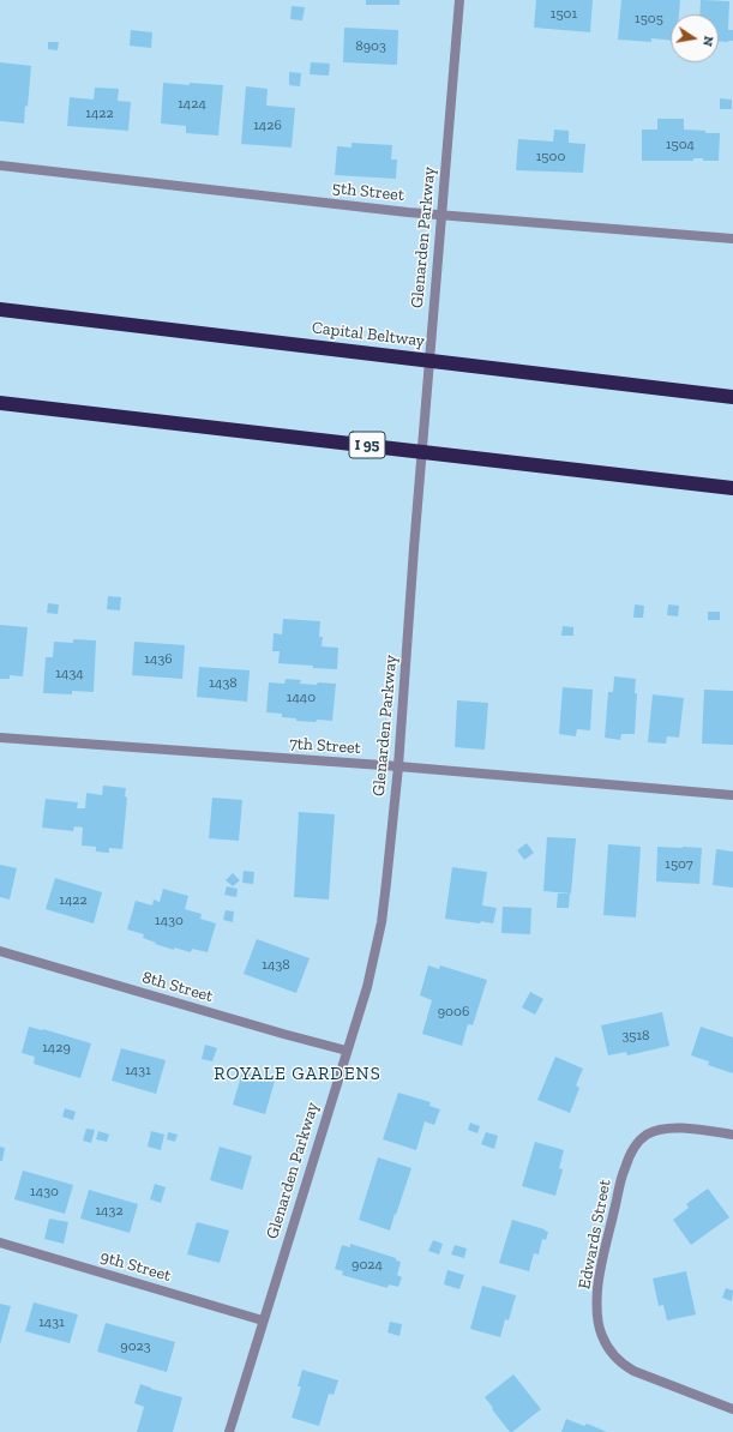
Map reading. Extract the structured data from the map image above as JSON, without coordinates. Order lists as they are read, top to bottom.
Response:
{
  "streets": {
    "highway": ["Capital Beltway", "I 95"],
    "street": [
      "5th Street",
      "Glenarden Parkway",
      "7th Street",
      "8th Street",
      "Edwards Street",
      "9th Street"
    ]
  },
  "crossings": [
    ["5th Street", "Glenarden Parkway"],
    ["Glenarden Parkway", "7th Street"],
    ["Glenarden Parkway", "8th Street"],
    ["Glenarden Parkway", "9th Street"]
  ],
  "districts": ["ROYALE GARDENS"],
  "house_numbers": [
    "1501",
    "1505",
    "8903",
    "1424",
    "1422",
    "1426",
    "1504",
    "1500",
    "1436",
    "1434",
    "1438",
    "1440",
    "1507",
    "1422",
    "1430",
    "1438",
    "9006",
    "3518",
    "1429",
    "1431",
    "1430",
    "1432",
    "9024",
    "1431",
    "9023"
  ],
  "north": "right"
}
